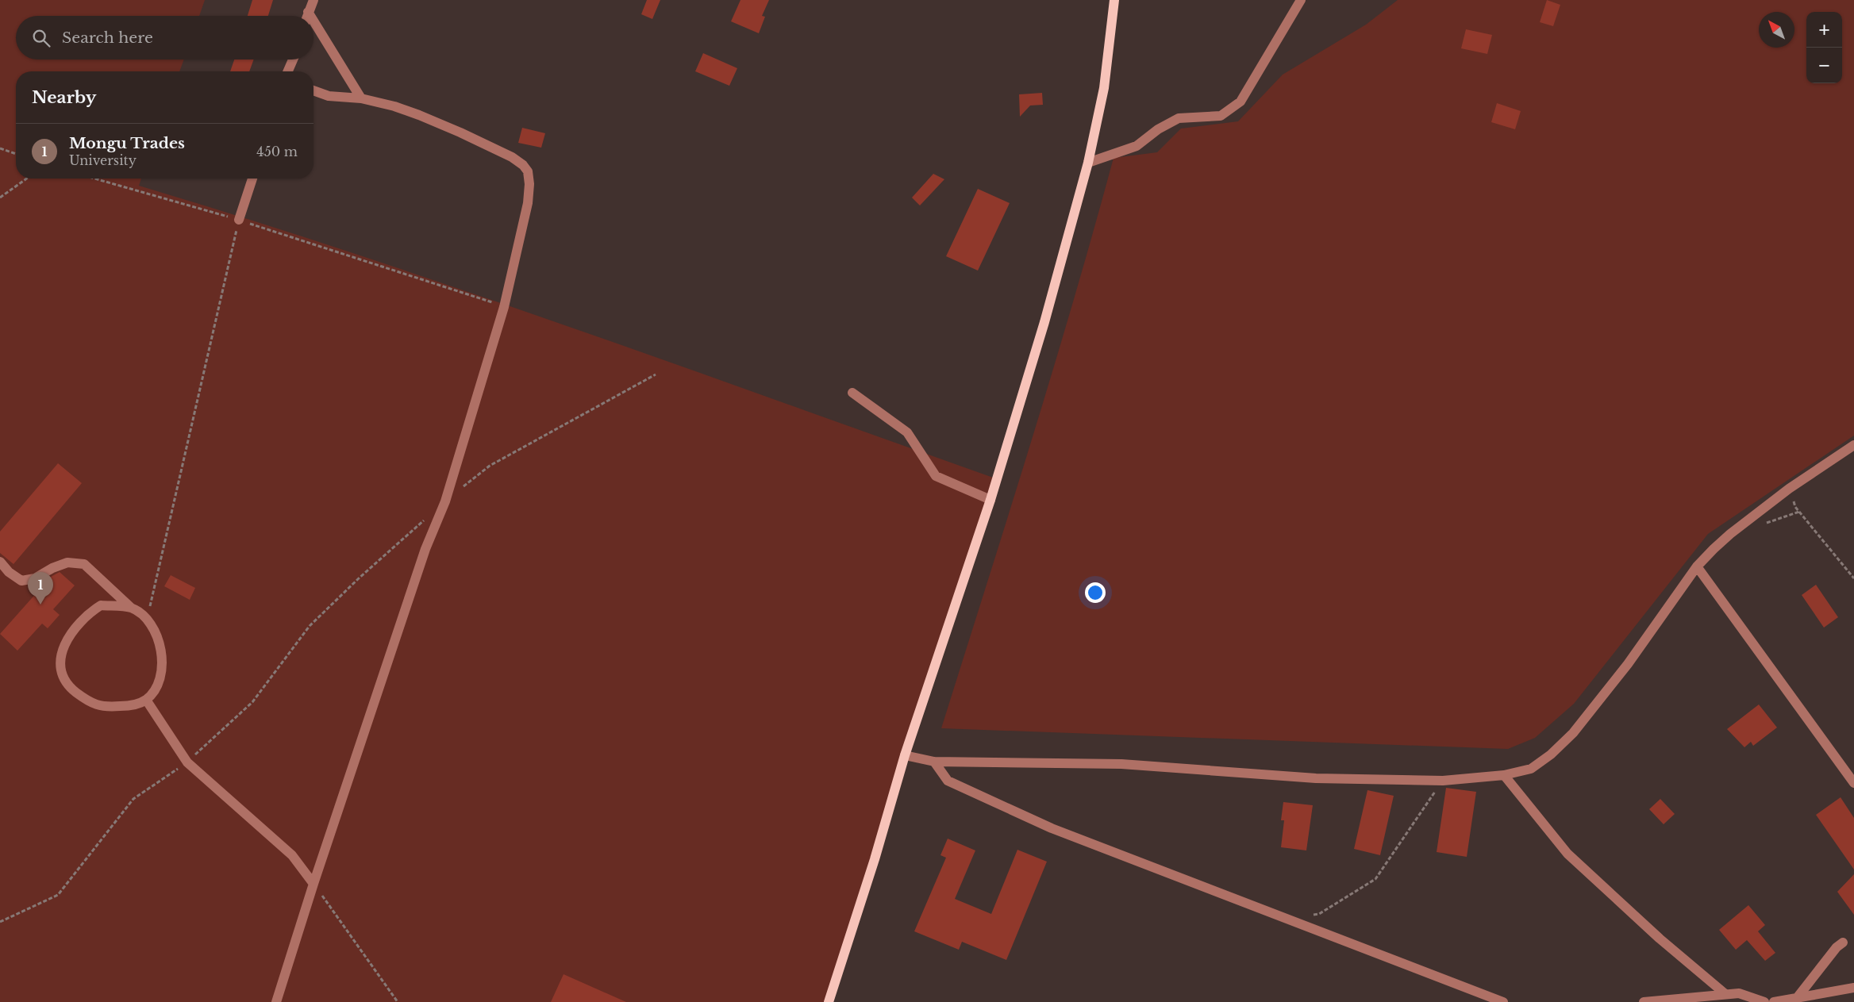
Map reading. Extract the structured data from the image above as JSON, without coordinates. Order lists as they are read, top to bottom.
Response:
{
  "north": "top left",
  "page": {
    "map_buttons": ["+", "−"],
    "search": "Search here",
    "heading": "Nearby",
    "list": [
      {
        "mark": "1",
        "name": "Mongu Trades",
        "note": "University",
        "value": "450 m"
      }
    ],
    "pins": "1"
  }
}
